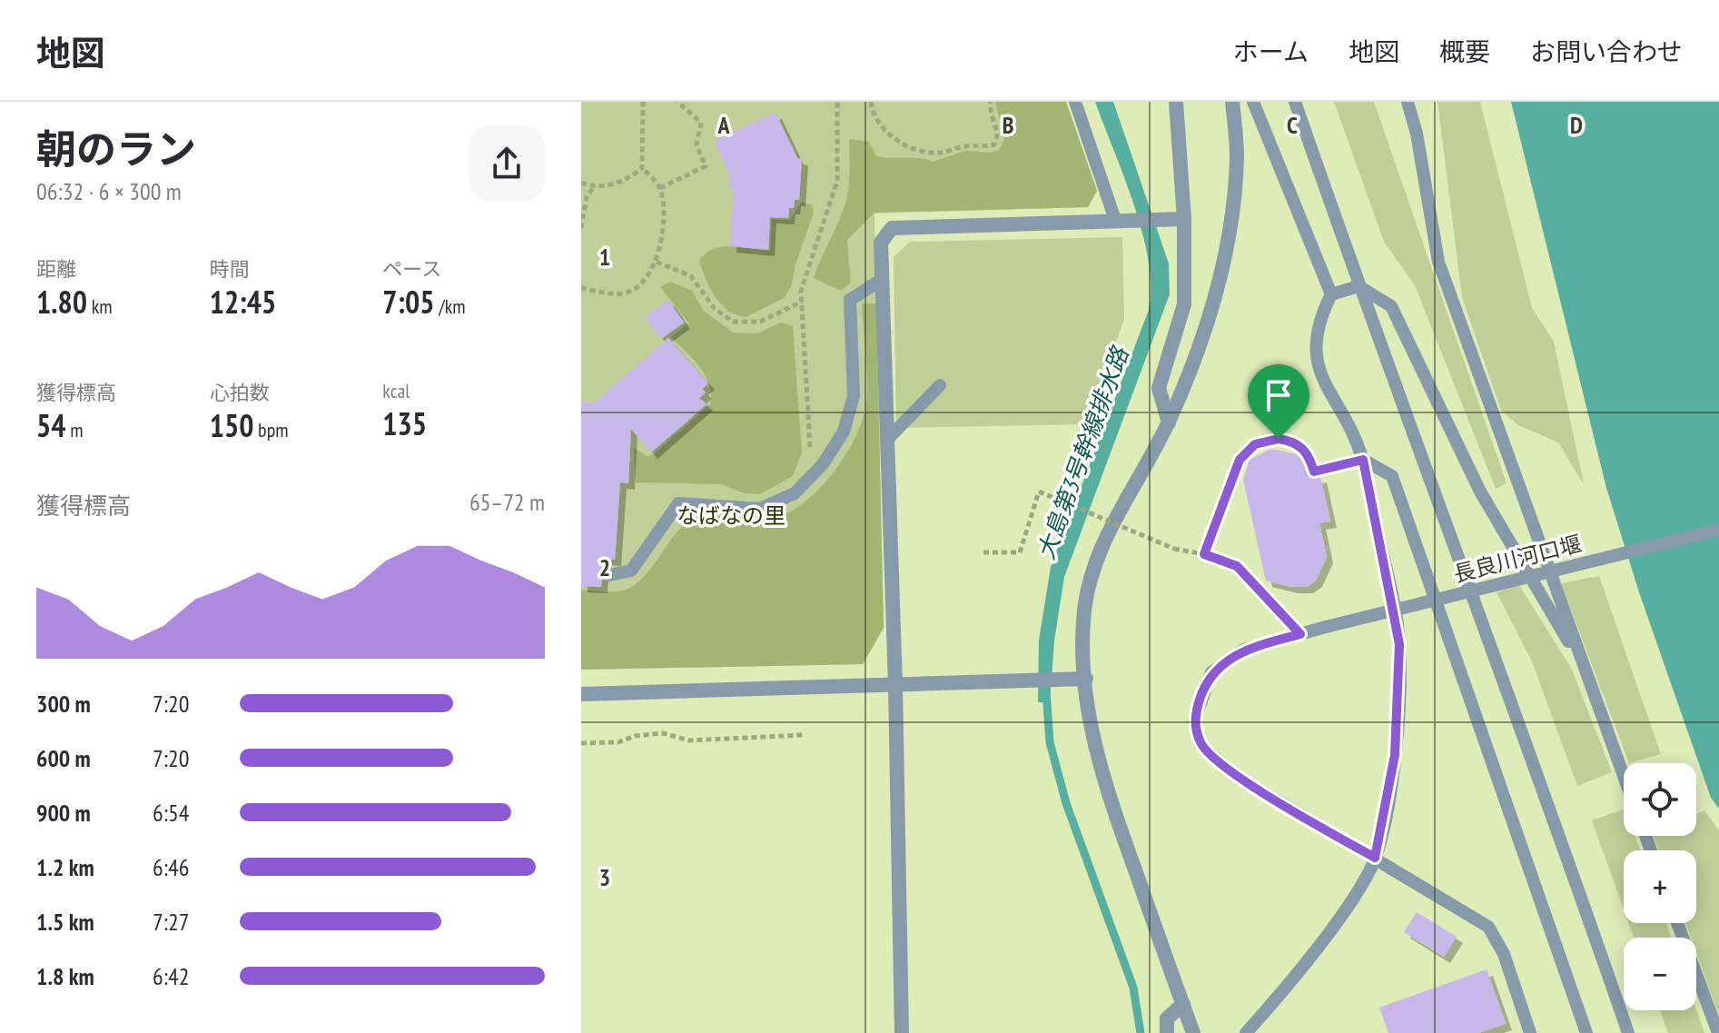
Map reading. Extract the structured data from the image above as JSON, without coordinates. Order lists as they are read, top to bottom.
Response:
{
  "streets": {
    "lane": ["長良川河口堰"]
  },
  "water": ["大島第3号幹線排水路"],
  "parks": ["なばなの里"],
  "page": {
    "header": "地図",
    "nav": [
      "ホーム",
      "地図",
      "概要",
      "お問い合わせ"
    ],
    "heading": ["朝のラン", "06:32 · 6 × 300 m"],
    "stats": [
      ["距離", "1.80 km"],
      ["時間", "12:45"],
      ["ペース", "7:05 /km"],
      ["獲得標高", "54 m"],
      ["心拍数", "150 bpm"],
      ["kcal", "135"]
    ],
    "chart": ["獲得標高", "65–72 m"],
    "list": [
      {
        "name": "300 m",
        "note": "7:20"
      },
      {
        "name": "600 m",
        "note": "7:20"
      },
      {
        "name": "900 m",
        "note": "6:54"
      },
      {
        "name": "1.2 km",
        "note": "6:46"
      },
      {
        "name": "1.5 km",
        "note": "7:27"
      },
      {
        "name": "1.8 km",
        "note": "6:42"
      }
    ],
    "map_buttons": ["+", "−"]
  },
  "grid": {
    "columns": [
      "A",
      "B",
      "C",
      "D"
    ],
    "rows": ["1", "2", "3"]
  }
}
